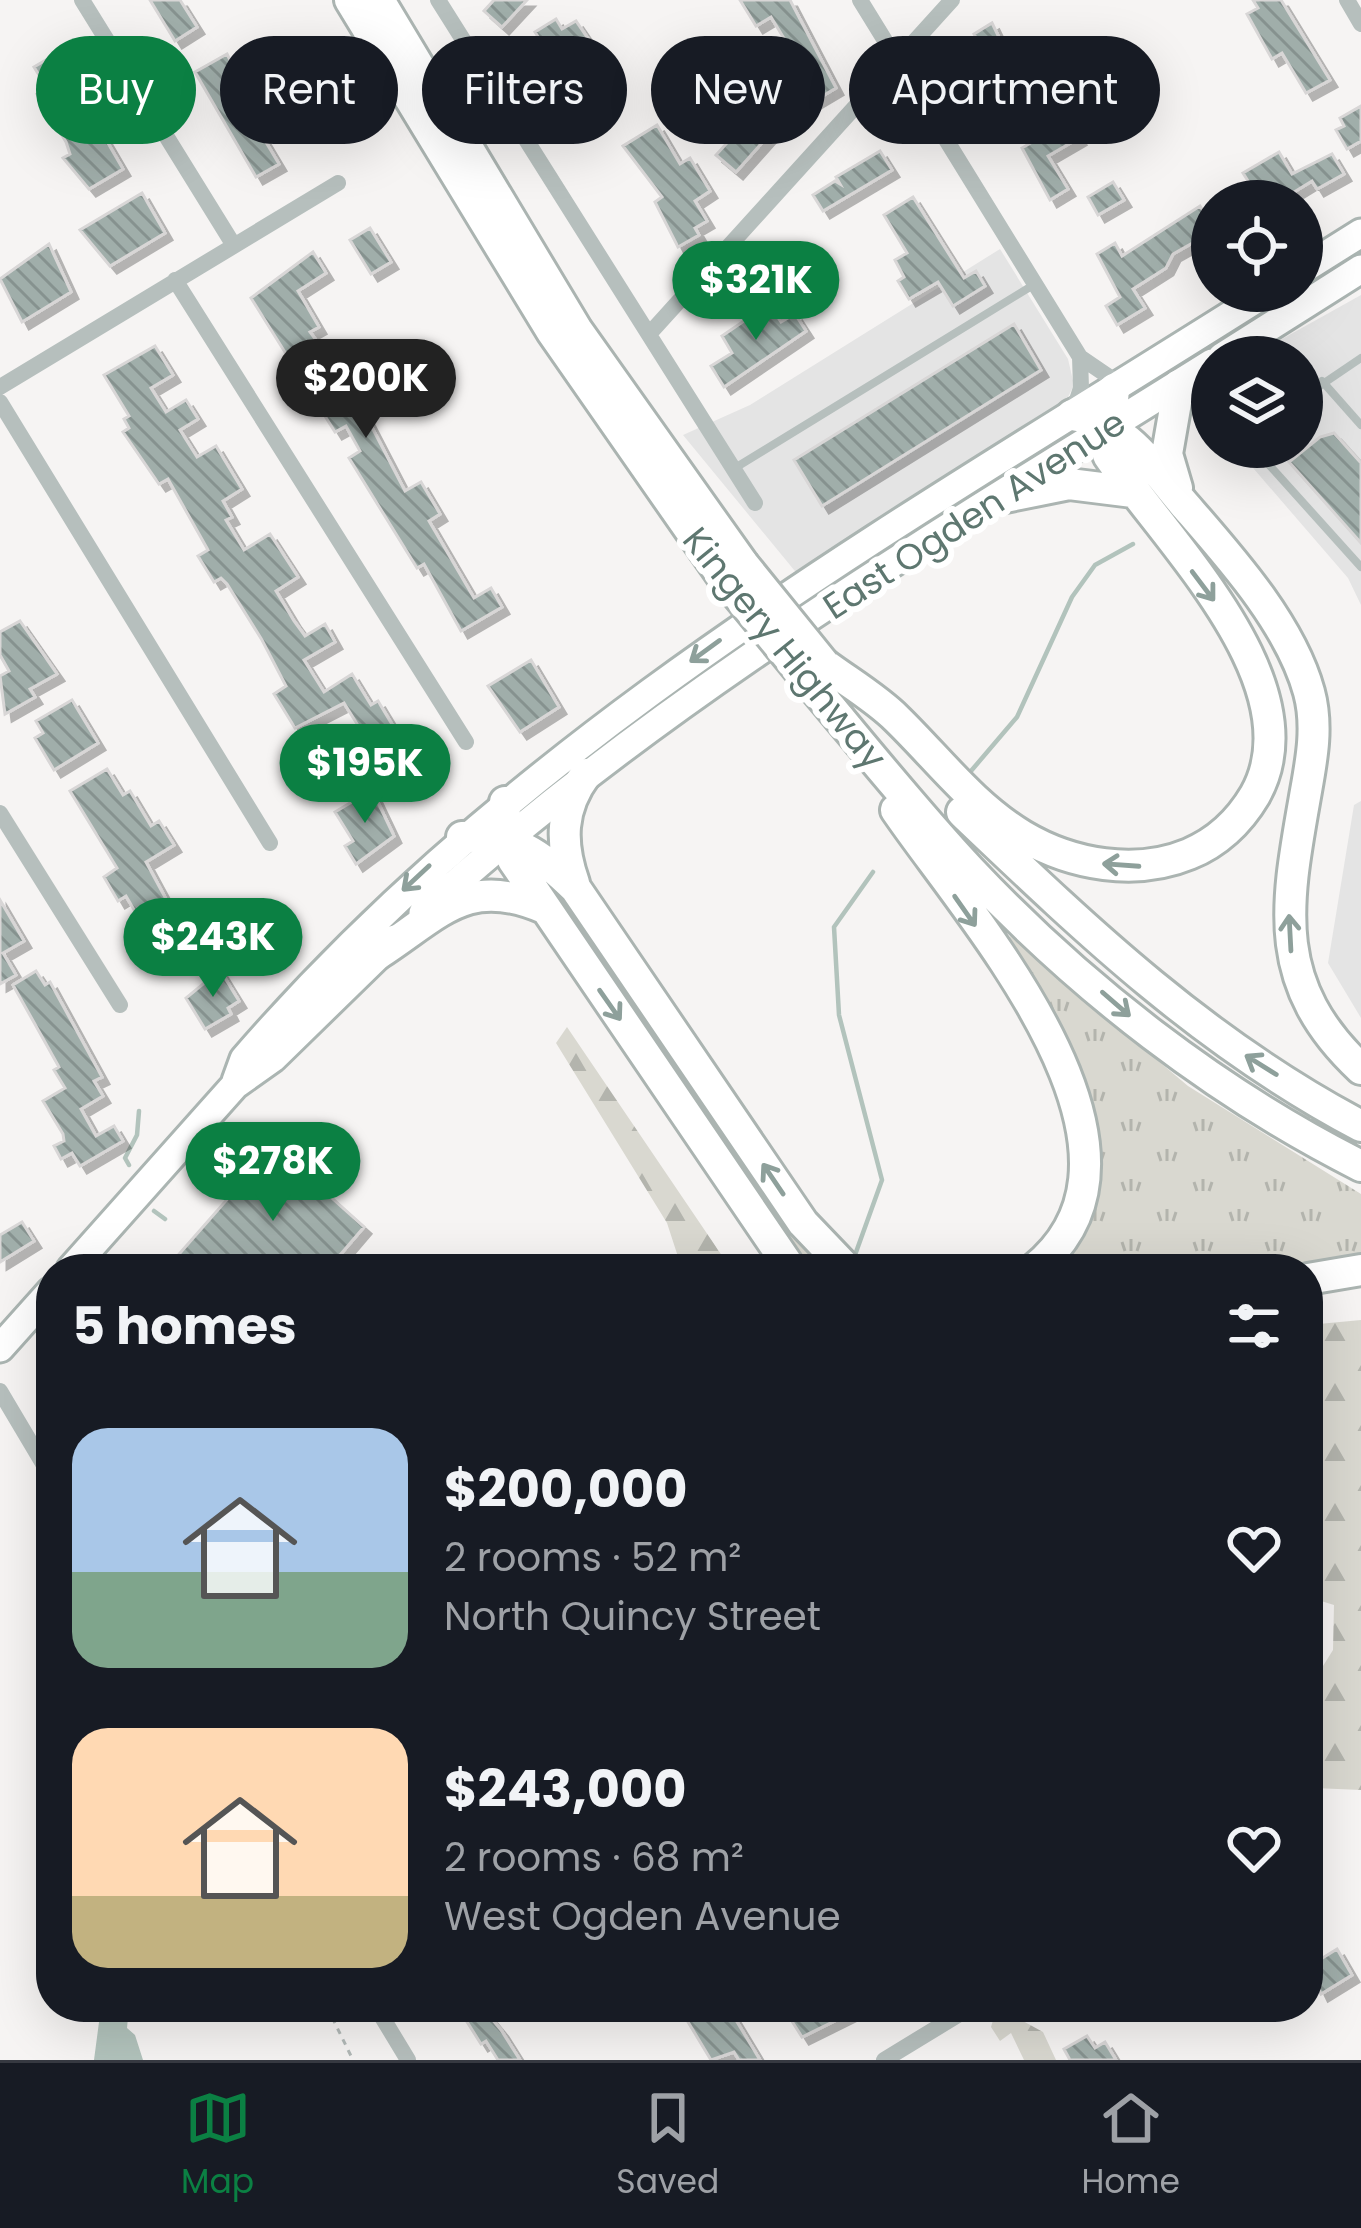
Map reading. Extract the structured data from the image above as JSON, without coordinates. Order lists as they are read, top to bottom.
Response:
{
  "streets": {
    "highway": ["Kingery Highway"],
    "main road": ["East Ogden Avenue"]
  },
  "page": {
    "chip": [
      "Buy",
      "Rent",
      "Filters",
      "New",
      "Apartment"
    ],
    "price": [
      "$321K",
      "$200K",
      "$195K",
      "$243K",
      "$278K"
    ],
    "heading": "5 homes",
    "list": [
      {
        "name": "$200,000",
        "note": "2 rooms · 52 m² · North Quincy Street"
      },
      {
        "name": "$243,000",
        "note": "2 rooms · 68 m² · West Ogden Avenue"
      }
    ],
    "tabs": ["Map", "Saved", "Home"]
  }
}
